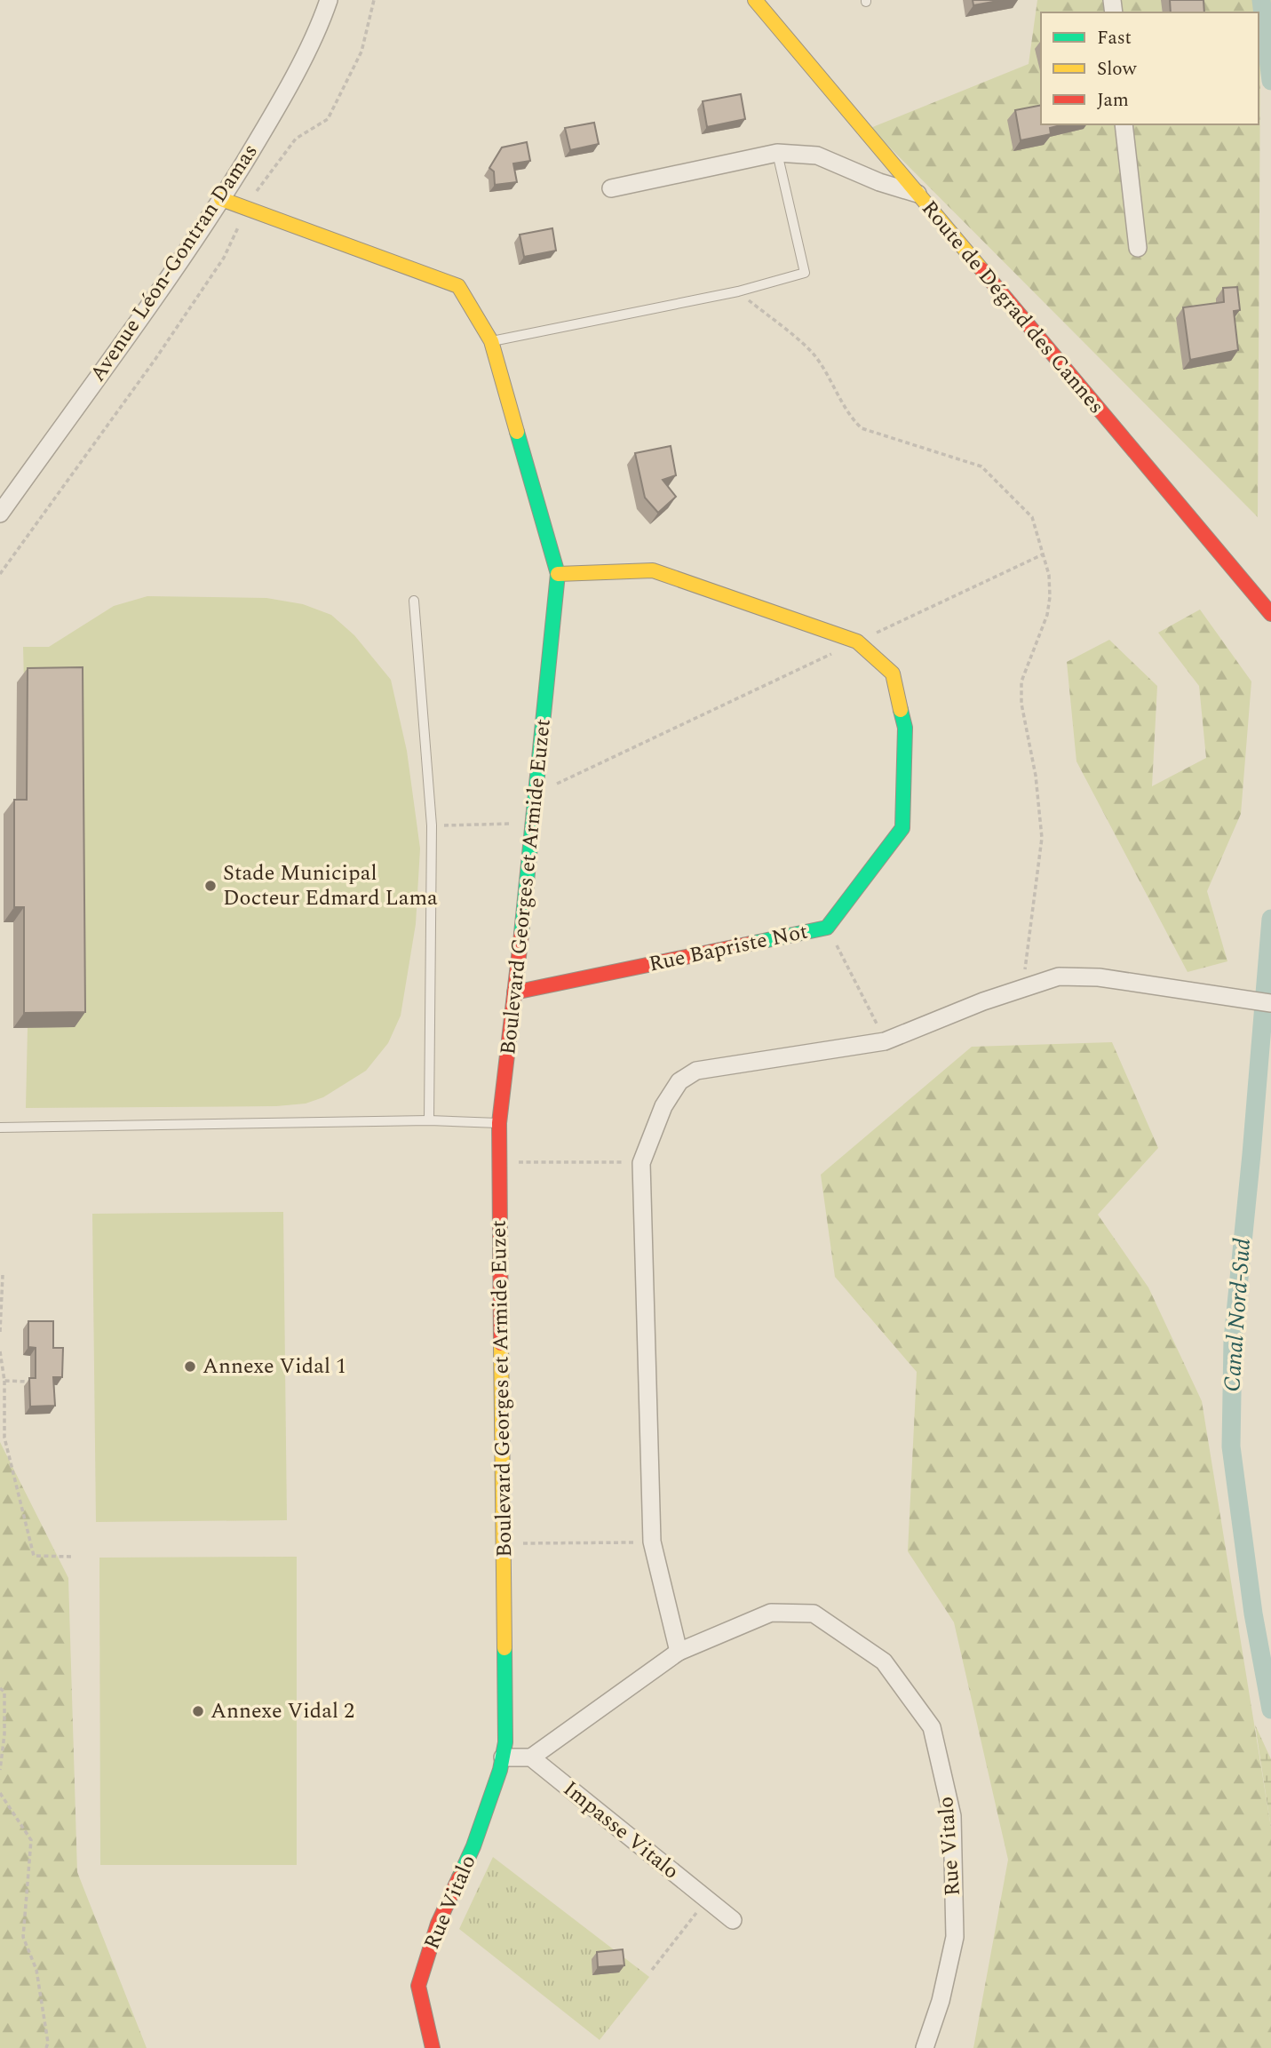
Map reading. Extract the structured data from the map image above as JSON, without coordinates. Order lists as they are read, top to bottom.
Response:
{
  "streets": {
    "street": [
      "Avenue Léon-Gontran Damas",
      "Route de Dégrad des Cannes",
      "Boulevard Georges et Armide Euzet",
      "Rue Bapriste Not",
      "Impasse Vitalo",
      "Rue Vitalo"
    ]
  },
  "crossings": [
    ["Avenue Léon-Gontran Damas", "Boulevard Georges et Armide Euzet"],
    ["Boulevard Georges et Armide Euzet", "Rue Bapriste Not"],
    ["Boulevard Georges et Armide Euzet", "Rue Vitalo"],
    ["Impasse Vitalo", "Rue Vitalo"]
  ],
  "water": ["Canal Nord-Sud"],
  "places": ["Stade Municipal Docteur Edmard Lama", "Annexe Vidal 1", "Annexe Vidal 2"],
  "legend": ["Fast", "Slow", "Jam"]
}
